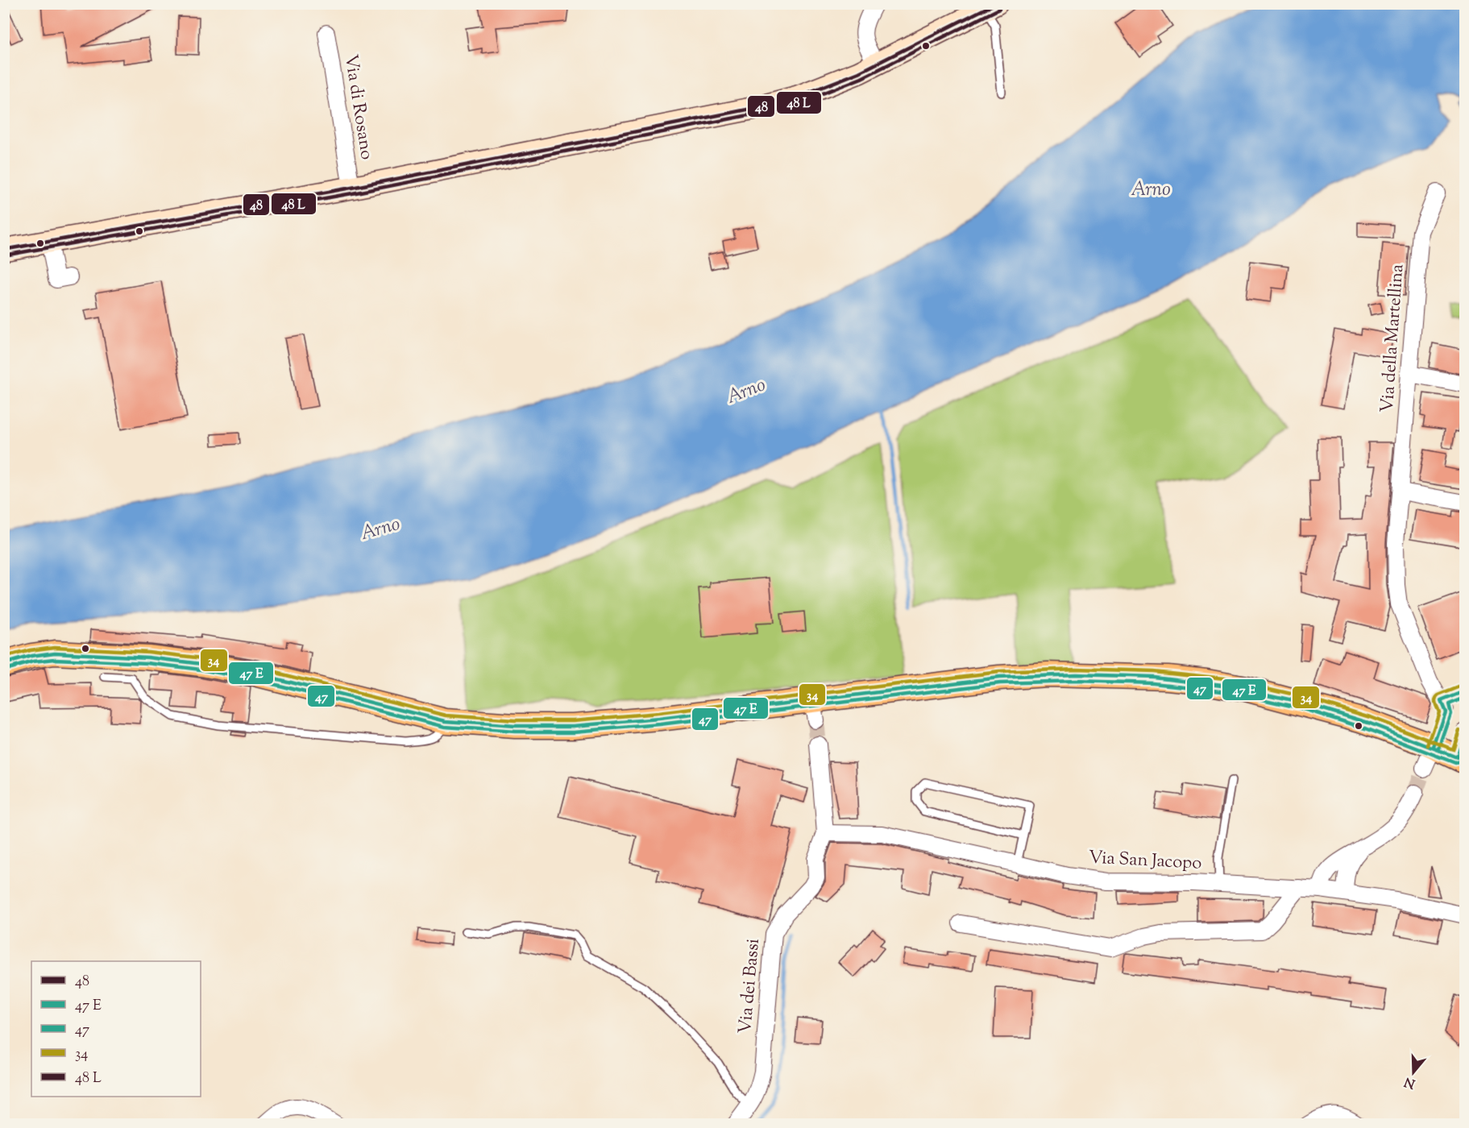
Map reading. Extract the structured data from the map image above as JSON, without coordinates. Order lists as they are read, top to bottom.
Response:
{
  "streets": {
    "street": [
      "Via di Rosano",
      "Via della Martellina",
      "Via San Jacopo",
      "Via dei Bassi"
    ]
  },
  "crossings": [
    ["Via San Jacopo", "Via dei Bassi"]
  ],
  "water": ["Arno"],
  "lines": ["transit line 48", "transit line 34", "transit line 47"],
  "legend": [
    "48",
    "47 E",
    "47",
    "34",
    "48 L"
  ],
  "north": "bottom"
}
